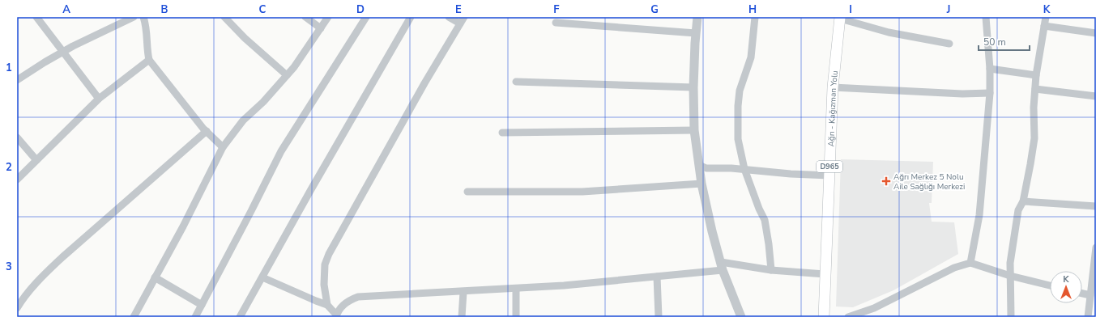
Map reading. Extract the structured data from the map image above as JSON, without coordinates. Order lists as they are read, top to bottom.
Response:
{
  "streets": {
    "main road": ["Ağrı - Kağızman Yolu", "D965"]
  },
  "places": {
    "health": ["Ağrı Merkez 5 Nolu Aile Sağlığı Merkezi"]
  },
  "scale_bar": "50 m",
  "north": "top",
  "grid": {
    "columns": [
      "A",
      "B",
      "C",
      "D",
      "E",
      "F",
      "G",
      "H",
      "I",
      "J",
      "K"
    ],
    "rows": ["1", "2", "3"]
  }
}
